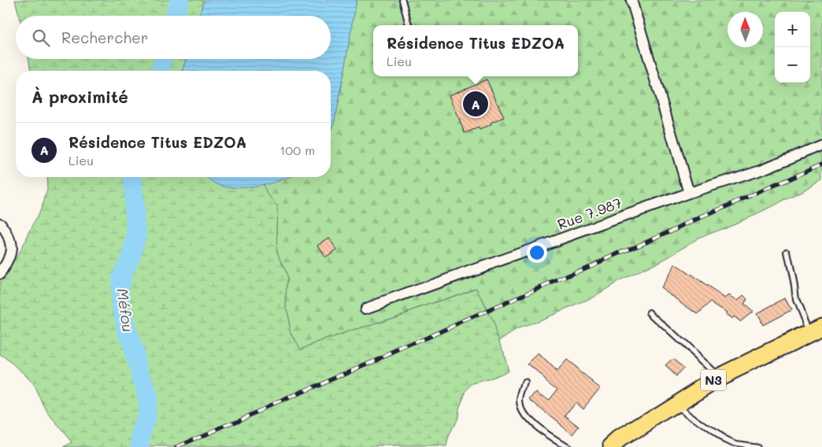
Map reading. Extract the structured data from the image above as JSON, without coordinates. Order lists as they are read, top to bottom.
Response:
{
  "streets": {
    "highway": ["N3"],
    "street": ["Rue 7.987"]
  },
  "water": ["Méfou"],
  "north": "top",
  "page": {
    "map_buttons": ["+", "−"],
    "search": "Rechercher",
    "popup": ["Résidence Titus EDZOA", "Lieu"],
    "heading": "À proximité",
    "pins": "A",
    "list": [
      {
        "mark": "A",
        "name": "Résidence Titus EDZOA",
        "note": "Lieu",
        "value": "100 m"
      }
    ]
  }
}
